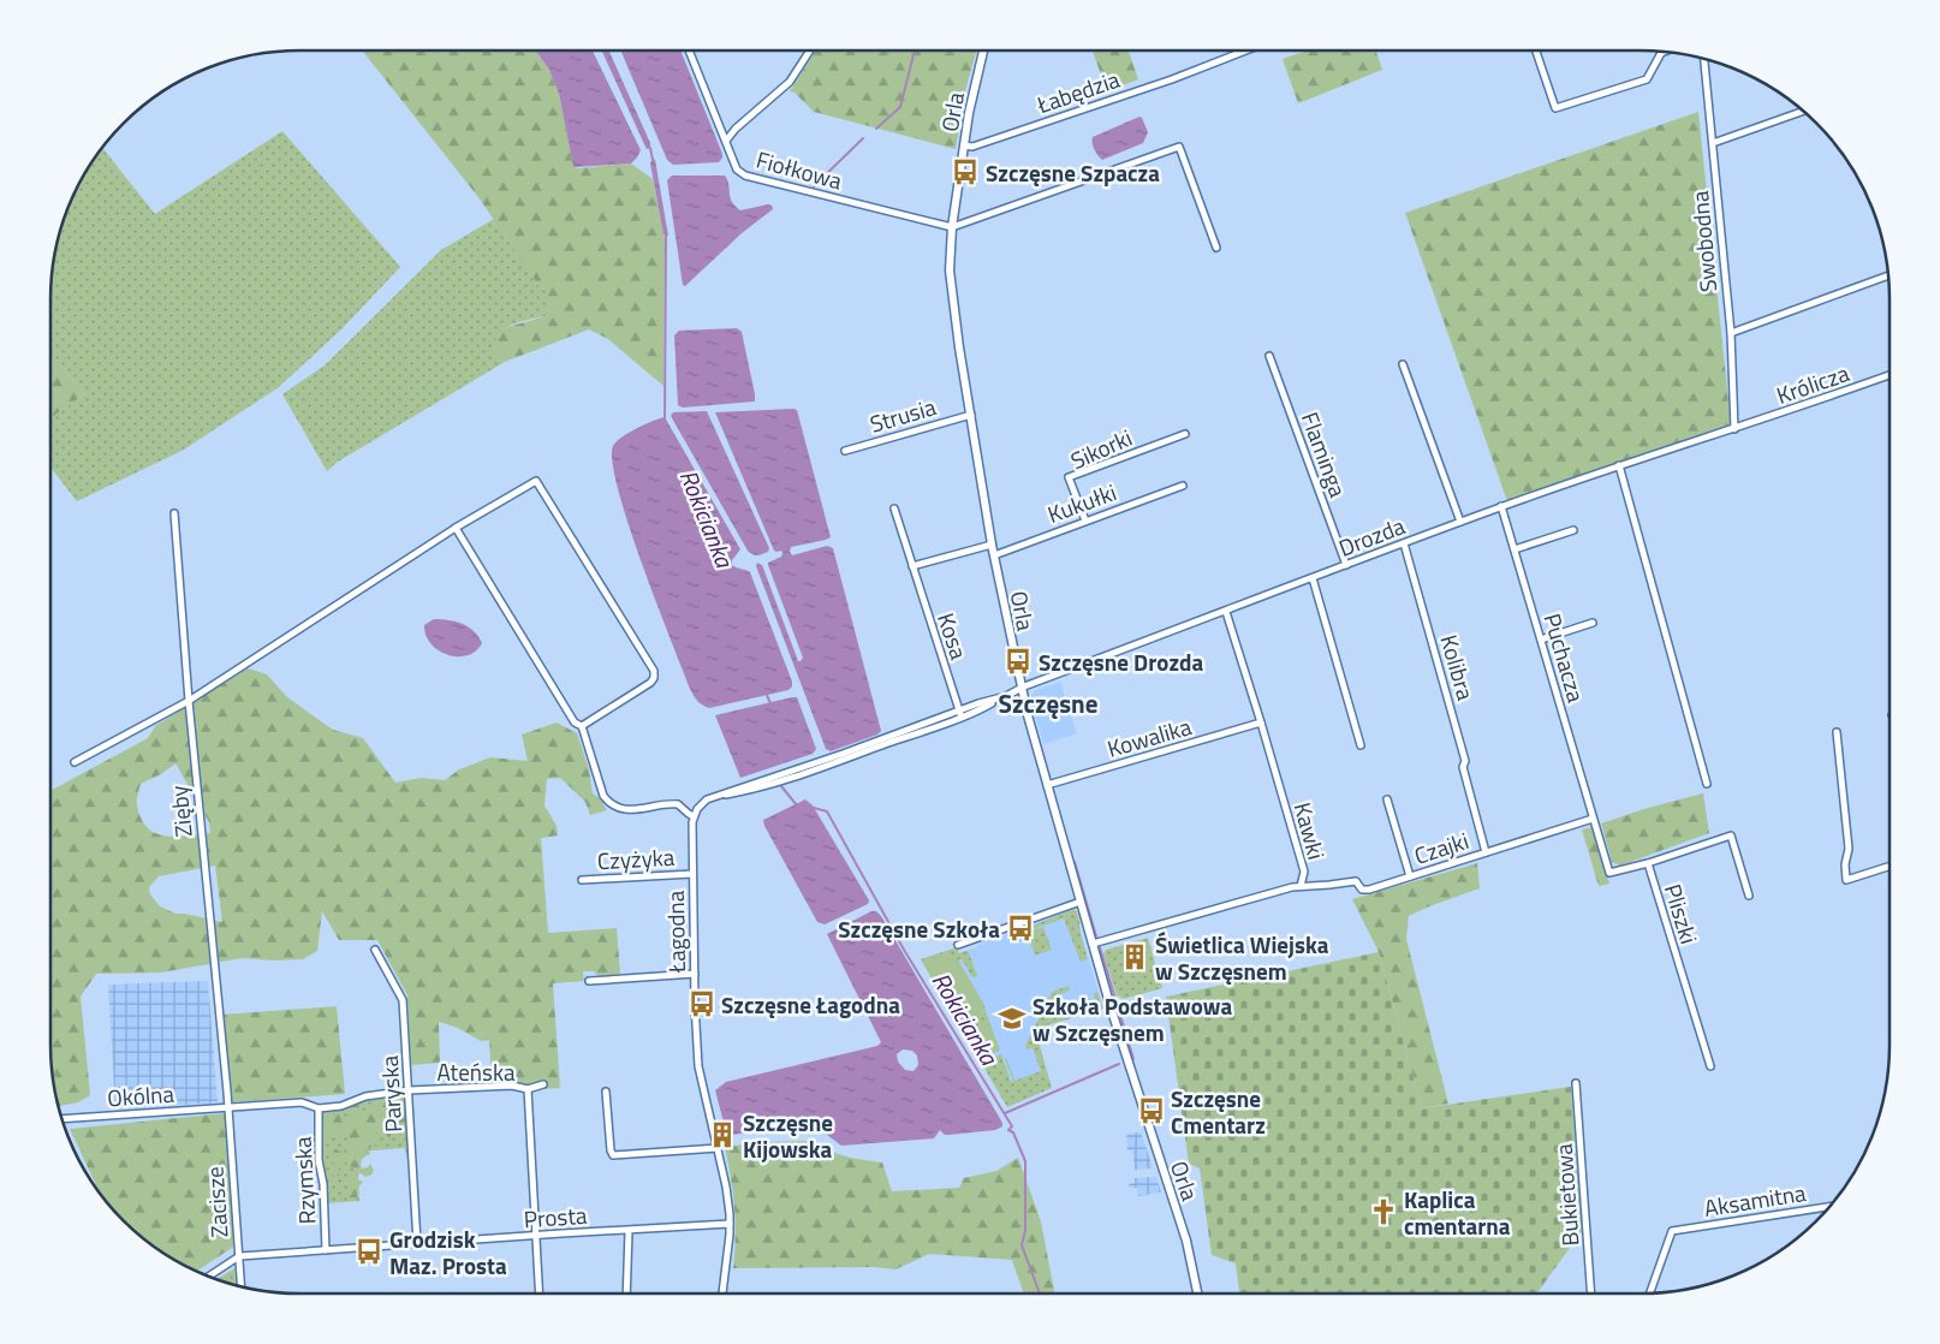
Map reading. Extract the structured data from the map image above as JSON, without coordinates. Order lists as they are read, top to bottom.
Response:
{
  "streets": {
    "street": [
      "Łabędzia",
      "Orla",
      "Fiołkowa",
      "Swobodna",
      "Królicza",
      "Strusia",
      "Sikorki",
      "Flaminga",
      "Kukułki",
      "Drozda",
      "Kosa",
      "Puchacza",
      "Kolibra",
      "Kowalika",
      "Zięby",
      "Kawki",
      "Czajki",
      "Czyżyka",
      "Pliszki",
      "Łagodna",
      "Ateńska",
      "Paryska",
      "Okólna",
      "Rzymska",
      "Bukietowa",
      "Aksamitna",
      "Zacisze",
      "Prosta"
    ]
  },
  "crossings": [
    ["Łabędzia", "Orla"],
    ["Orla", "Fiołkowa"],
    ["Orla", "Strusia"],
    ["Orla", "Kukułki"],
    ["Orla", "Drozda"],
    ["Orla", "Kowalika"],
    ["Orla", "Kawki"],
    ["Swobodna", "Królicza"],
    ["Swobodna", "Drozda"],
    ["Królicza", "Drozda"],
    ["Sikorki", "Kukułki"],
    ["Flaminga", "Drozda"],
    ["Drozda", "Puchacza"],
    ["Drozda", "Kolibra"],
    ["Drozda", "Kawki"],
    ["Puchacza", "Czajki"],
    ["Puchacza", "Pliszki"],
    ["Kolibra", "Czajki"],
    ["Kowalika", "Kawki"],
    ["Zięby", "Okólna"],
    ["Zięby", "Zacisze"],
    ["Kawki", "Czajki"],
    ["Czajki", "Pliszki"],
    ["Czyżyka", "Łagodna"],
    ["Łagodna", "Prosta"],
    ["Ateńska", "Paryska"],
    ["Ateńska", "Okólna"],
    ["Ateńska", "Rzymska"],
    ["Paryska", "Prosta"],
    ["Okólna", "Rzymska"],
    ["Okólna", "Zacisze"],
    ["Rzymska", "Prosta"],
    ["Zacisze", "Prosta"]
  ],
  "districts": ["Szczęsne"],
  "water": ["Rokicianka"],
  "places": {
    "bus stop": [
      "Szczęsne Szpacza",
      "Szczęsne Drozda",
      "Szczęsne Szkoła",
      "Szczęsne Łagodna",
      "Szczęsne Cmentarz",
      "Grodzisk Maz. Prosta"
    ],
    "building": ["Świetlica Wiejska w Szczęsnem", "Szczęsne Kijowska"],
    "school or university": ["Szkoła Podstawowa w Szczęsnem"],
    "church": ["Kaplica cmentarna"]
  }
}
